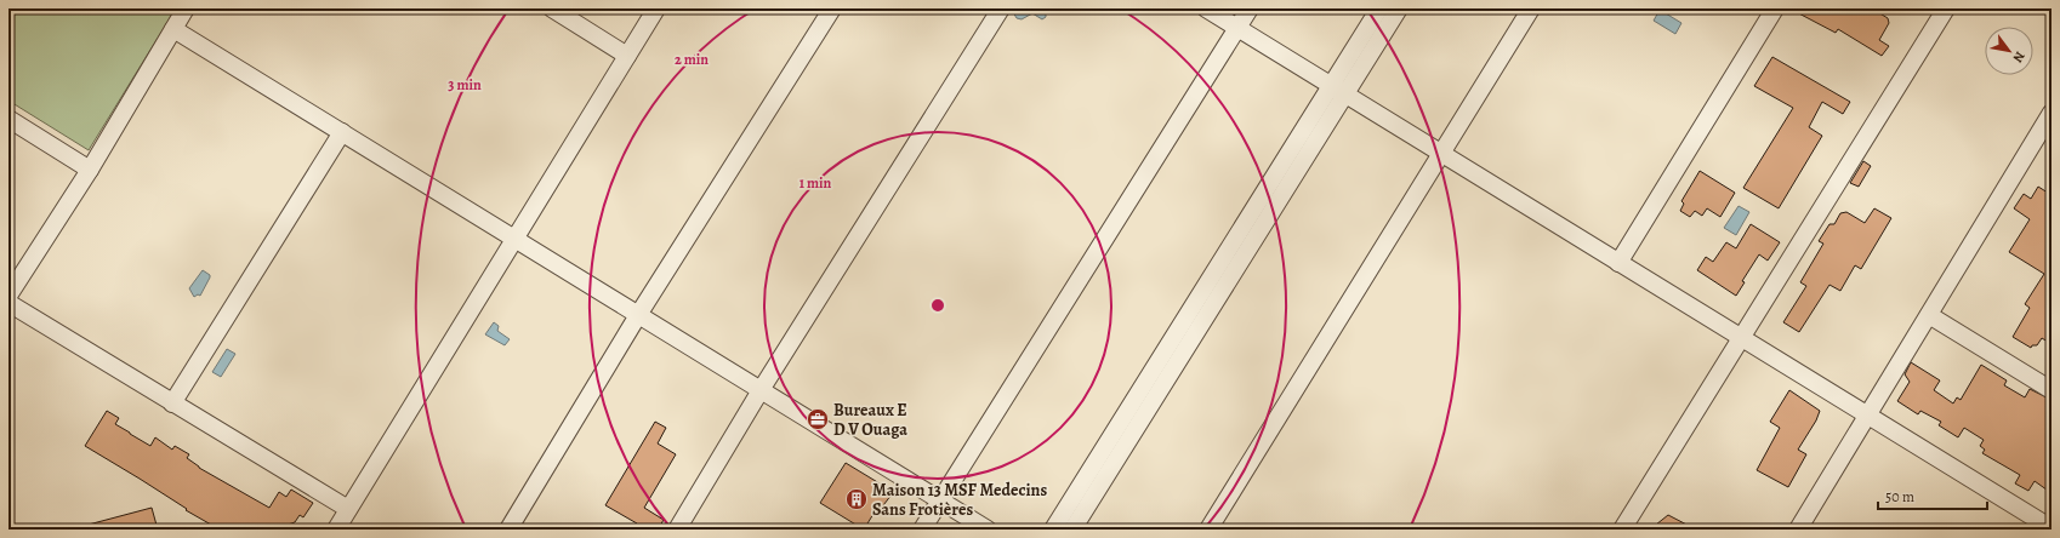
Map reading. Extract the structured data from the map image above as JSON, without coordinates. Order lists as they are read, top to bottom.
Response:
{
  "places": {
    "office": ["Bureaux E D V Ouaga"],
    "building": ["Maison 13 MSF Medecins Sans Frotières"]
  },
  "scale_bar": "50 m",
  "north": "bottom right",
  "rings": ["2 min", "3 min", "1 min"]
}
